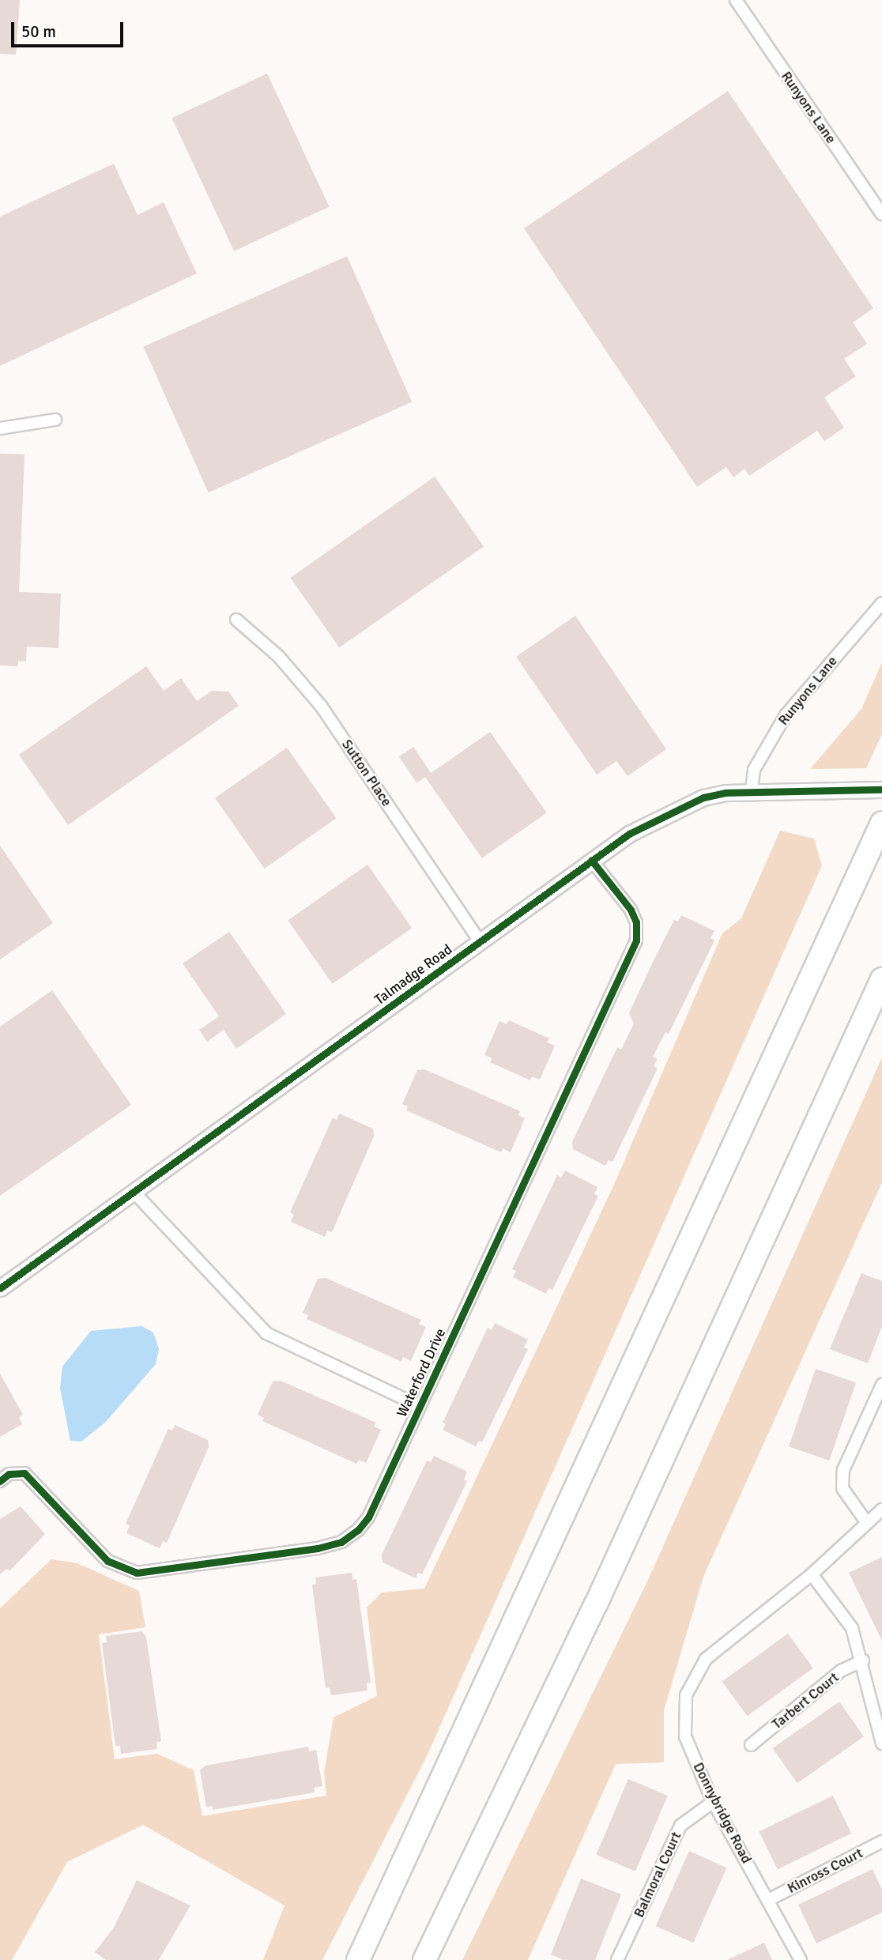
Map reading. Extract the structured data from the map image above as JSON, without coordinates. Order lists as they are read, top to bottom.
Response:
{
  "streets": {
    "street": [
      "Runyons Lane",
      "Sutton Place",
      "Talmadge Road",
      "Waterford Drive",
      "Tarbert Court",
      "Donnybridge Road",
      "Kinross Court",
      "Balmoral Court"
    ]
  },
  "crossings": [
    ["Runyons Lane", "Talmadge Road"],
    ["Sutton Place", "Talmadge Road"],
    ["Talmadge Road", "Waterford Drive"],
    ["Donnybridge Road", "Kinross Court"],
    ["Donnybridge Road", "Balmoral Court"]
  ],
  "scale_bar": "50 m"
}
